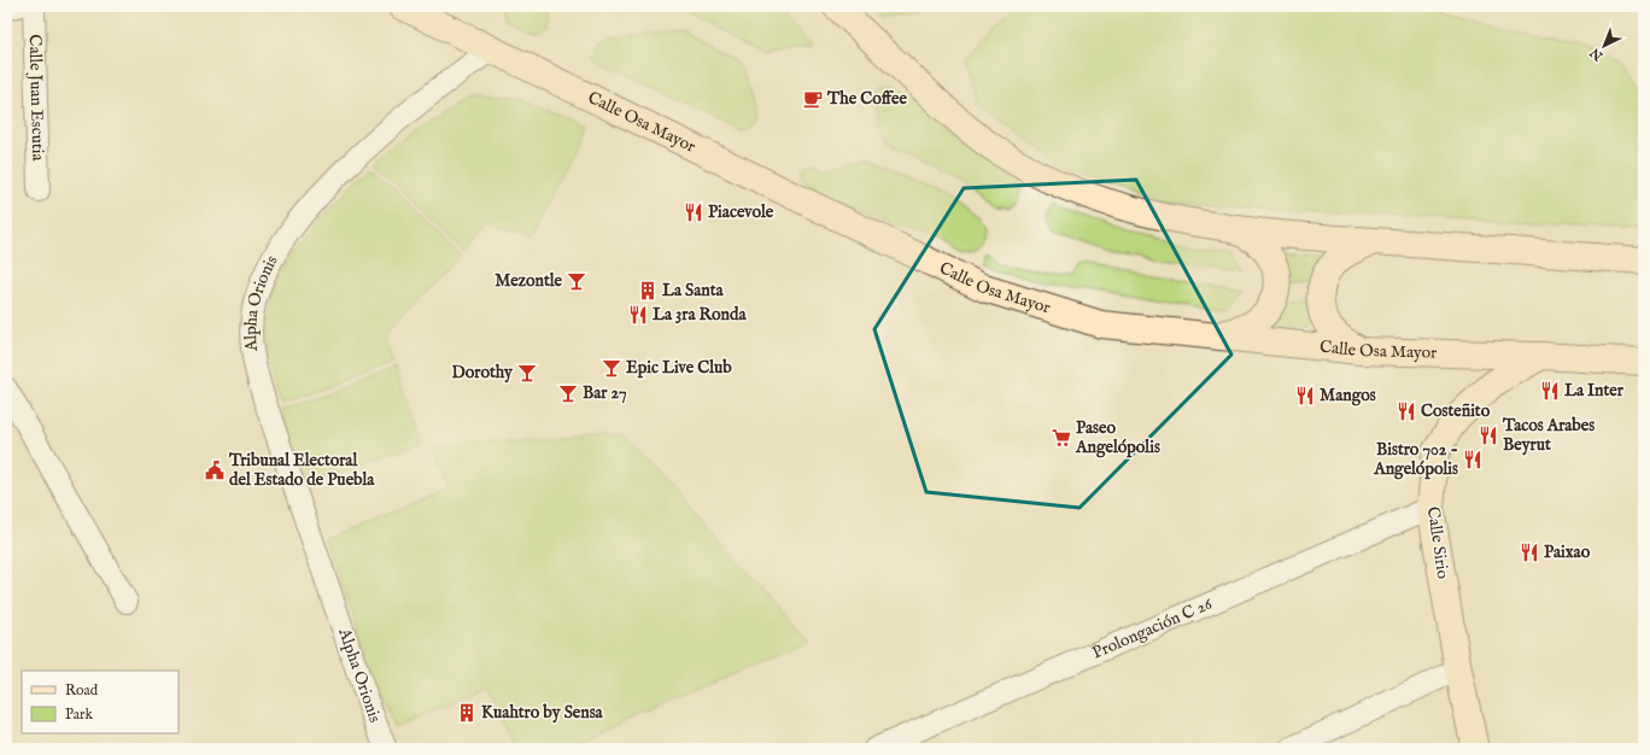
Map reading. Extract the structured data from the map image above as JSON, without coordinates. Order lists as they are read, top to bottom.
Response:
{
  "streets": {
    "street": [
      "Calle Juan Escutia",
      "Calle Osa Mayor",
      "Alpha Orionis",
      "Calle Sirio",
      "Prolongación C 26"
    ]
  },
  "crossings": [
    ["Calle Osa Mayor", "Alpha Orionis"],
    ["Calle Osa Mayor", "Calle Sirio"],
    ["Calle Sirio", "Prolongación C 26"]
  ],
  "places": {
    "cafe": ["The Coffee"],
    "restaurant": [
      "Piacevole",
      "La 3ra Ronda",
      "La Inter",
      "Mangos",
      "Costeñito",
      "Tacos Arabes Beyrut",
      "Bistro 702 - Angelópolis",
      "Paixao"
    ],
    "bar": [
      "Mezontle",
      "Epic Live Club",
      "Dorothy",
      "Bar 27"
    ],
    "building": ["La Santa", "Kuahtro by Sensa"],
    "supermarket": ["Paseo Angelópolis"],
    "public building": ["Tribunal Electoral del Estado de Puebla"]
  },
  "legend": ["Road", "Park"],
  "north": "bottom left"
}
